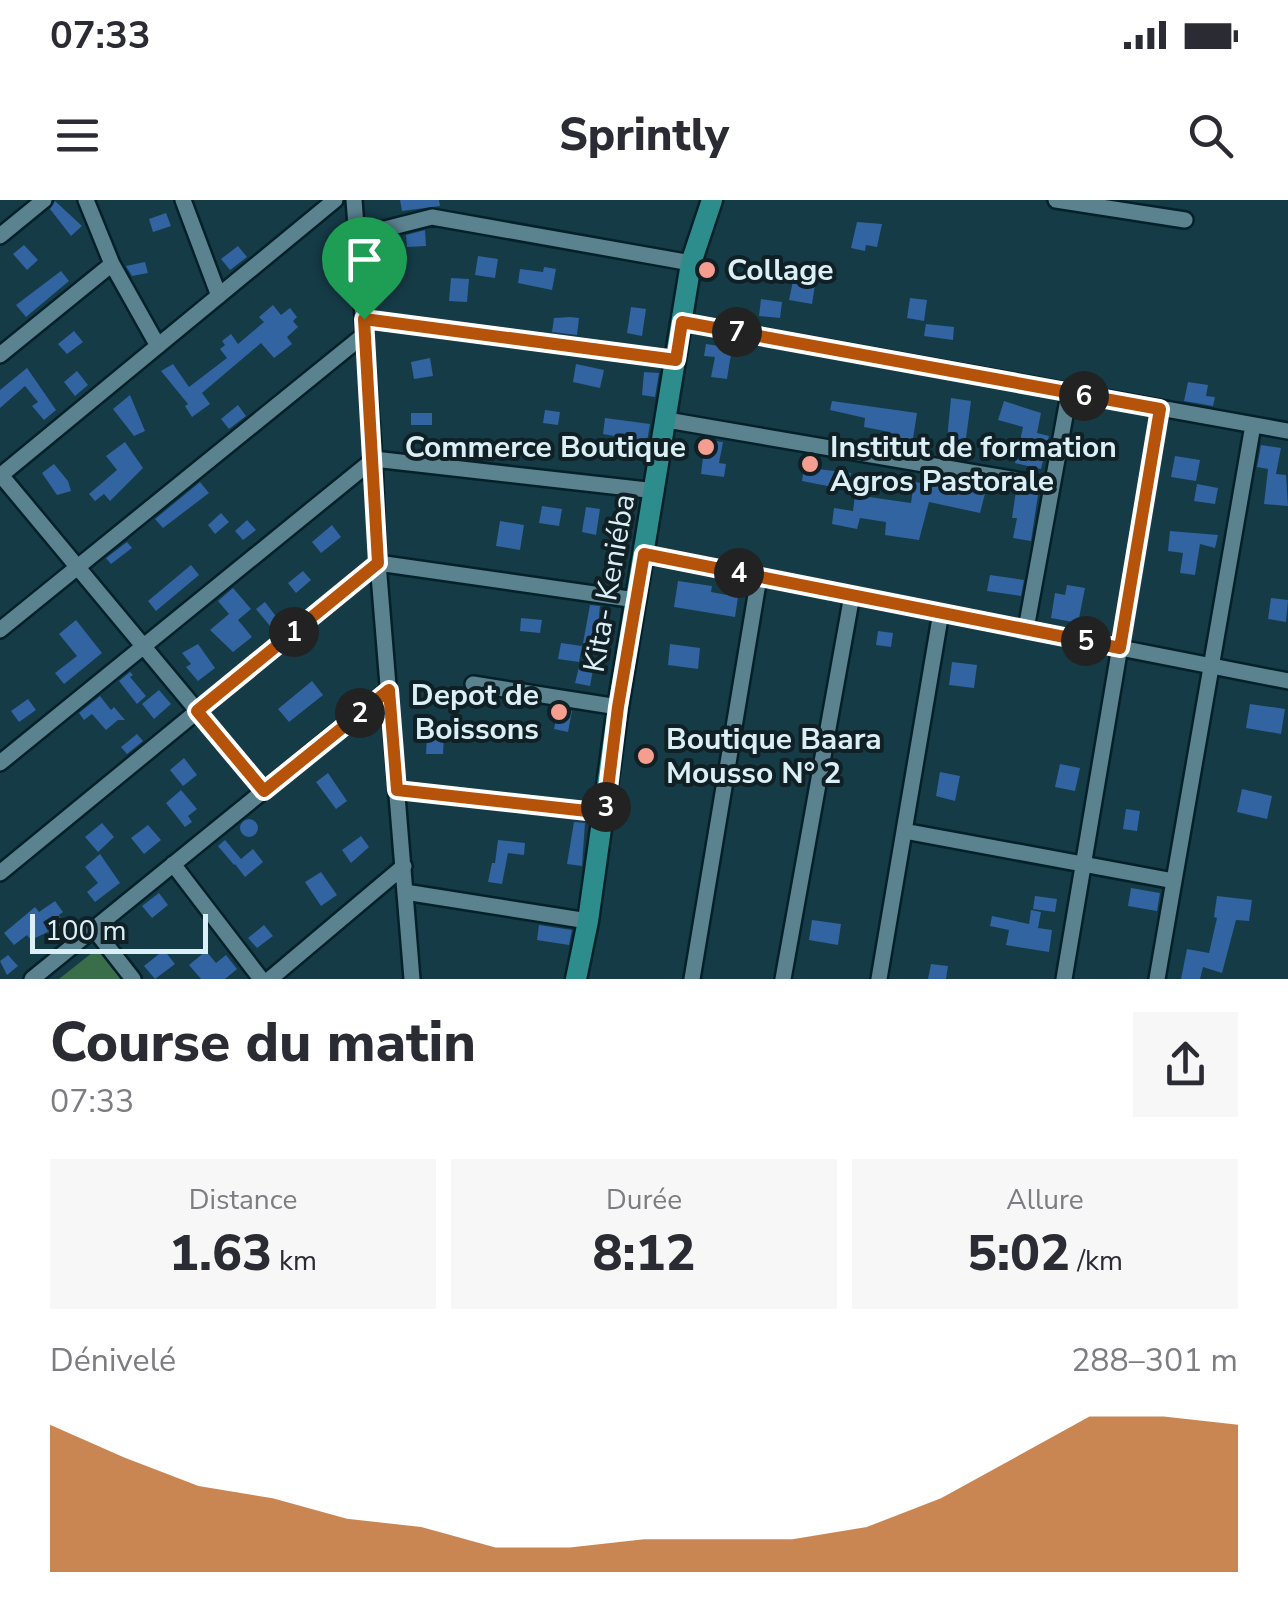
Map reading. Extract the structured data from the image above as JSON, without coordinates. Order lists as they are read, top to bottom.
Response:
{
  "streets": {
    "main road": ["Kita- Keniéba"]
  },
  "places": [
    "Collage",
    "Commerce Boutique",
    "Institut de formation Agros Pastorale",
    "Depot de Boissons",
    "Boutique Baara Mousso N° 2"
  ],
  "scale_bar": "100 m",
  "page": {
    "status": "07:33",
    "header": "Sprintly",
    "pins": [
      "7",
      "6",
      "4",
      "1",
      "5",
      "2",
      "3"
    ],
    "scale": "100 m",
    "heading": ["Course du matin", "07:33"],
    "stats": [
      ["Distance", "1.63 km"],
      ["Durée", "8:12"],
      ["Allure", "5:02 /km"]
    ],
    "chart": ["Dénivelé", "288–301 m"]
  }
}
